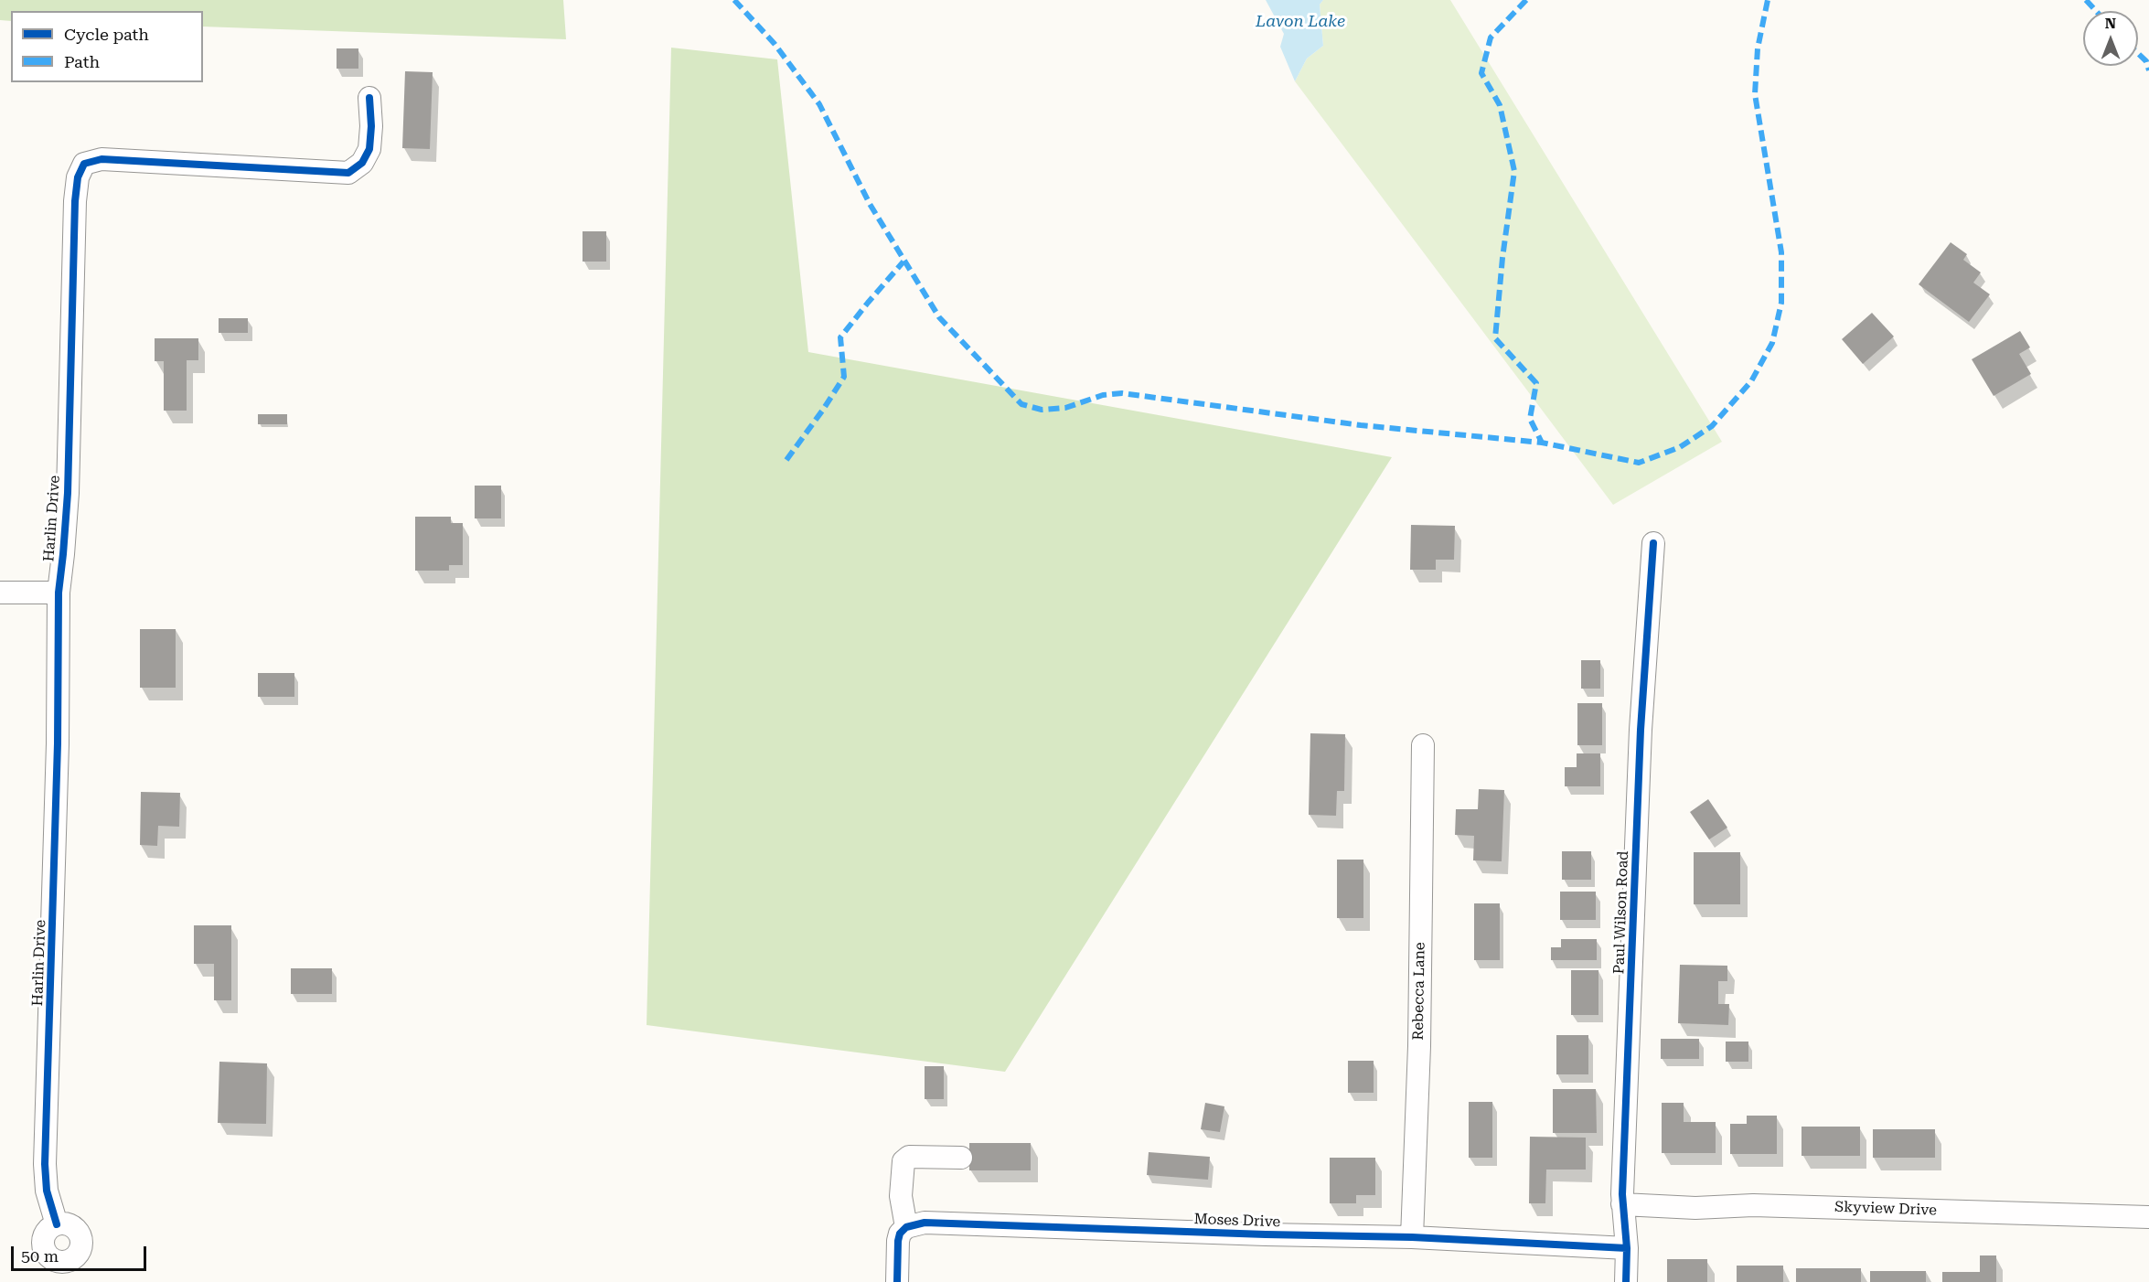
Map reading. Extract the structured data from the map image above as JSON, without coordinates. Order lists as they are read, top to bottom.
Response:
{
  "streets": {
    "street": [
      "Harlin Drive",
      "Paul Wilson Road",
      "Rebecca Lane",
      "Skyview Drive",
      "Moses Drive"
    ]
  },
  "crossings": [
    ["Paul Wilson Road", "Skyview Drive"],
    ["Paul Wilson Road", "Moses Drive"],
    ["Rebecca Lane", "Moses Drive"]
  ],
  "water": ["Lavon Lake"],
  "legend": ["Cycle path", "Path"],
  "scale_bar": "50 m",
  "north": "top"
}
